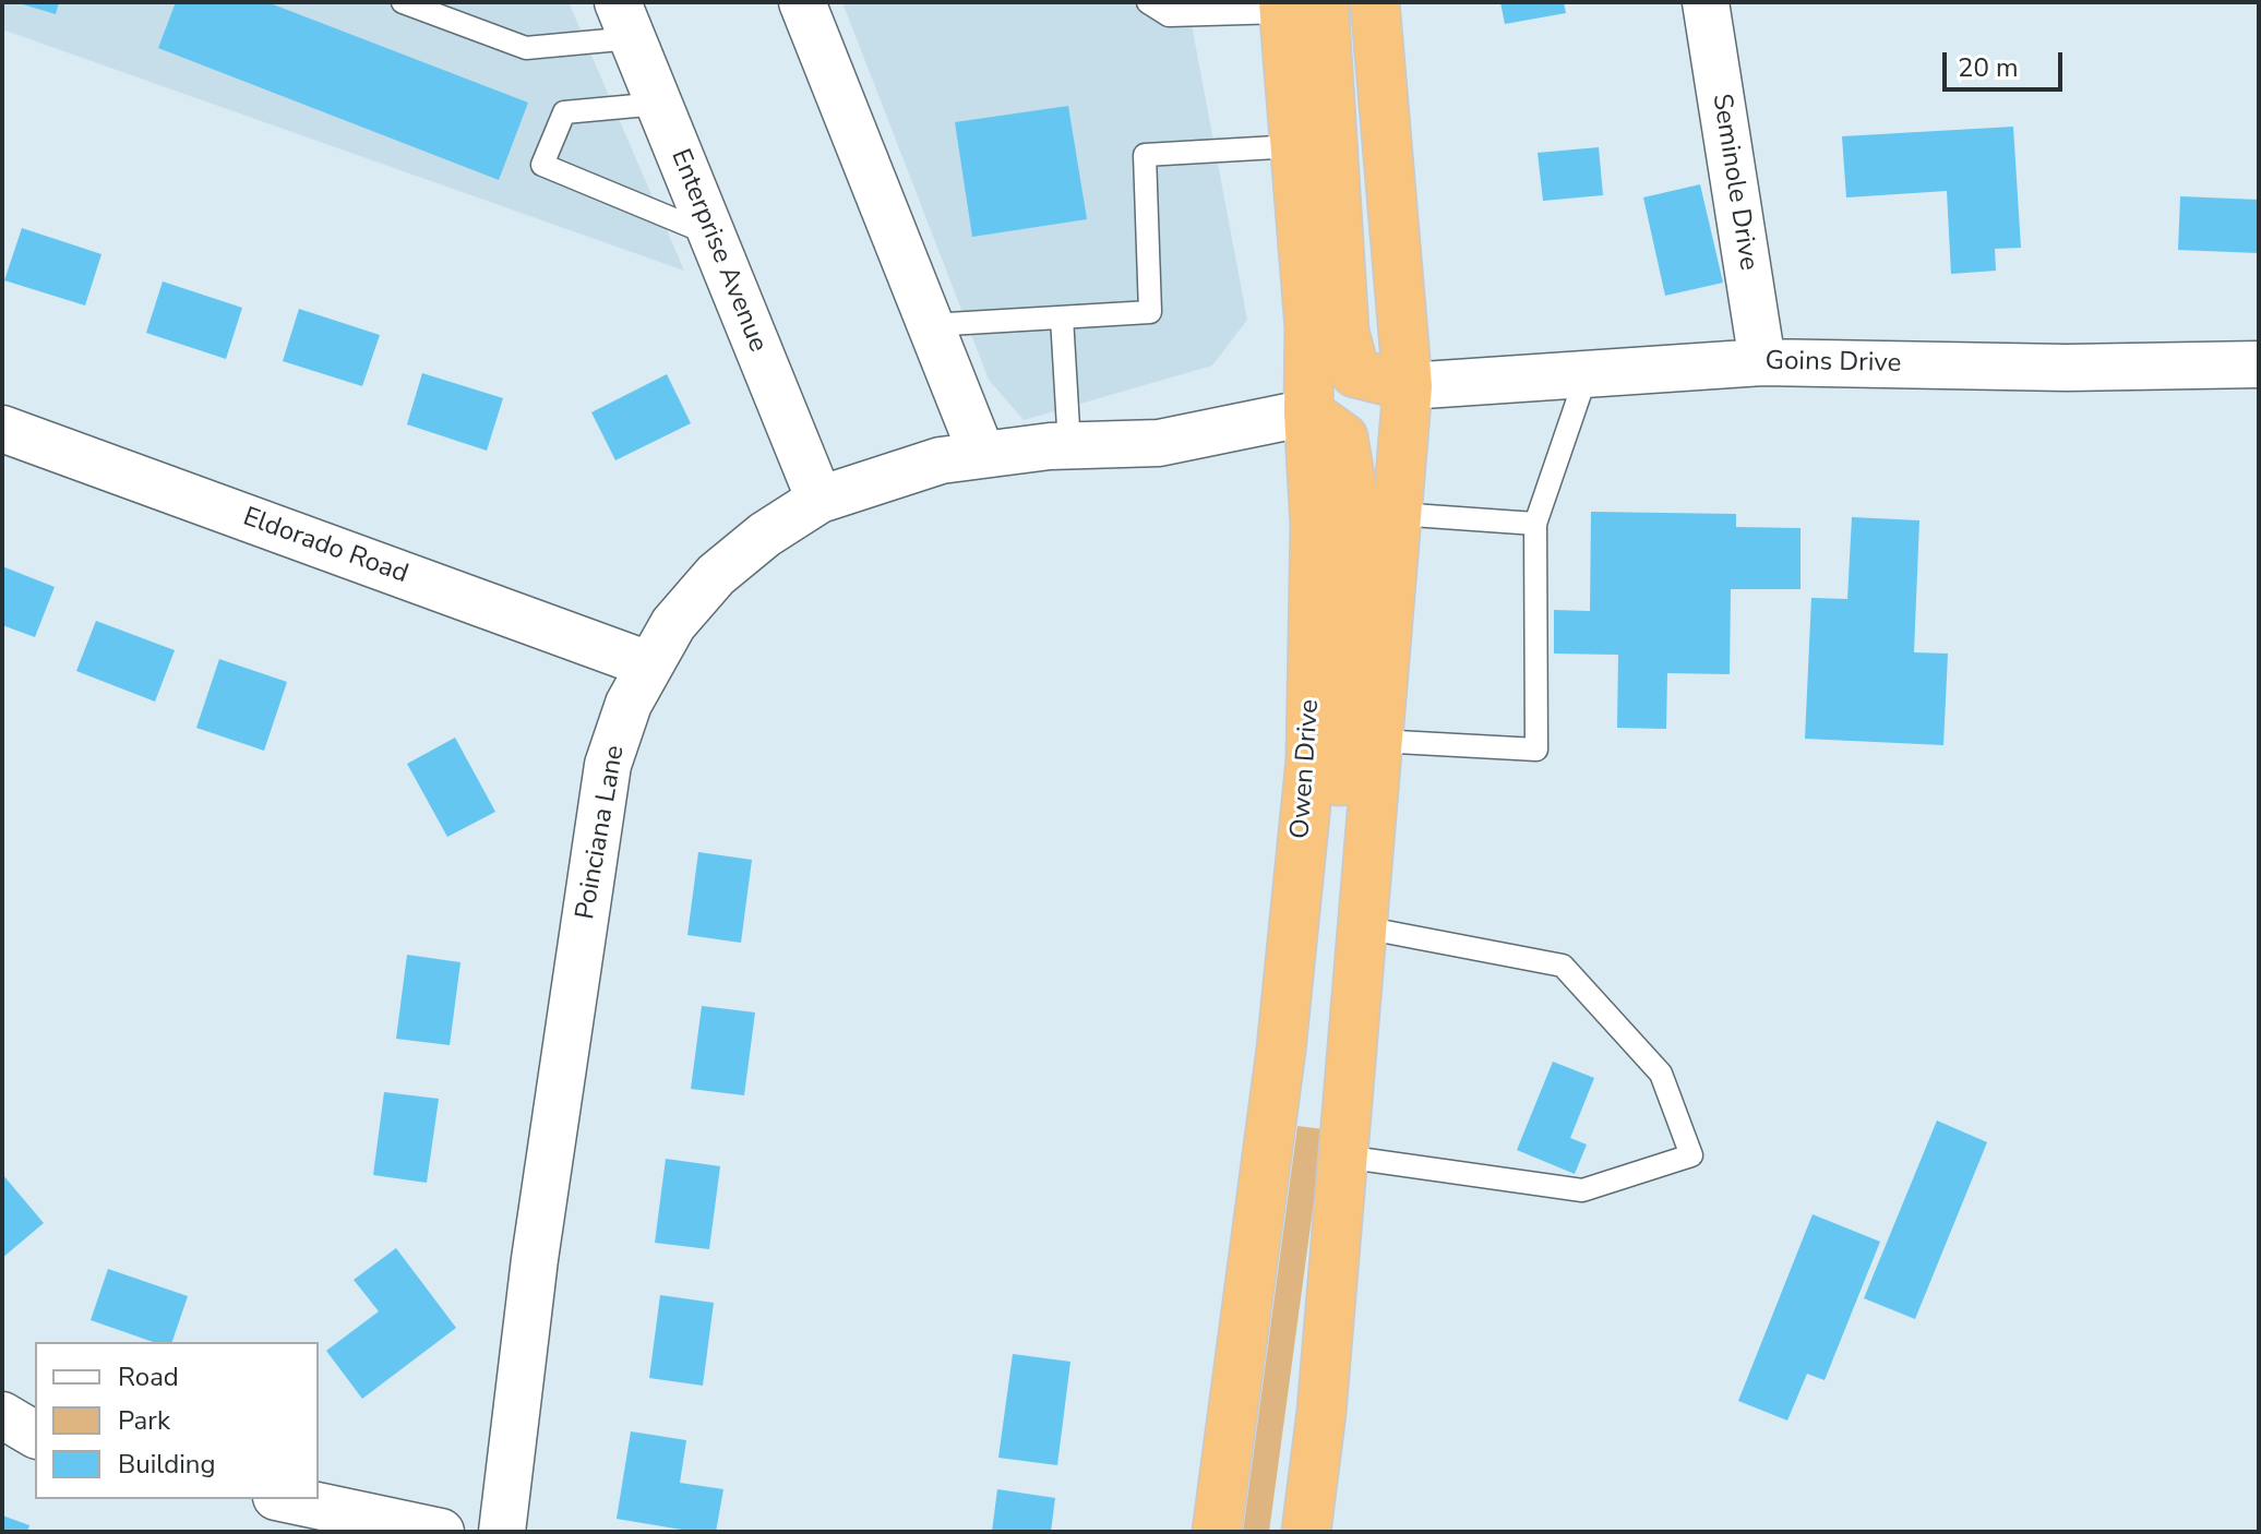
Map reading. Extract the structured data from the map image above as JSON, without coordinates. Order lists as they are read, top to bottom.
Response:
{
  "streets": {
    "highway": ["Owen Drive"],
    "street": [
      "Seminole Drive",
      "Enterprise Avenue",
      "Goins Drive",
      "Eldorado Road",
      "Poinciana Lane"
    ]
  },
  "crossings": [
    ["Seminole Drive", "Goins Drive"],
    ["Enterprise Avenue", "Poinciana Lane"],
    ["Eldorado Road", "Poinciana Lane"],
    ["Owen Drive", "Poinciana Lane"]
  ],
  "legend": ["Road", "Park", "Building"],
  "scale_bar": "20 m"
}
